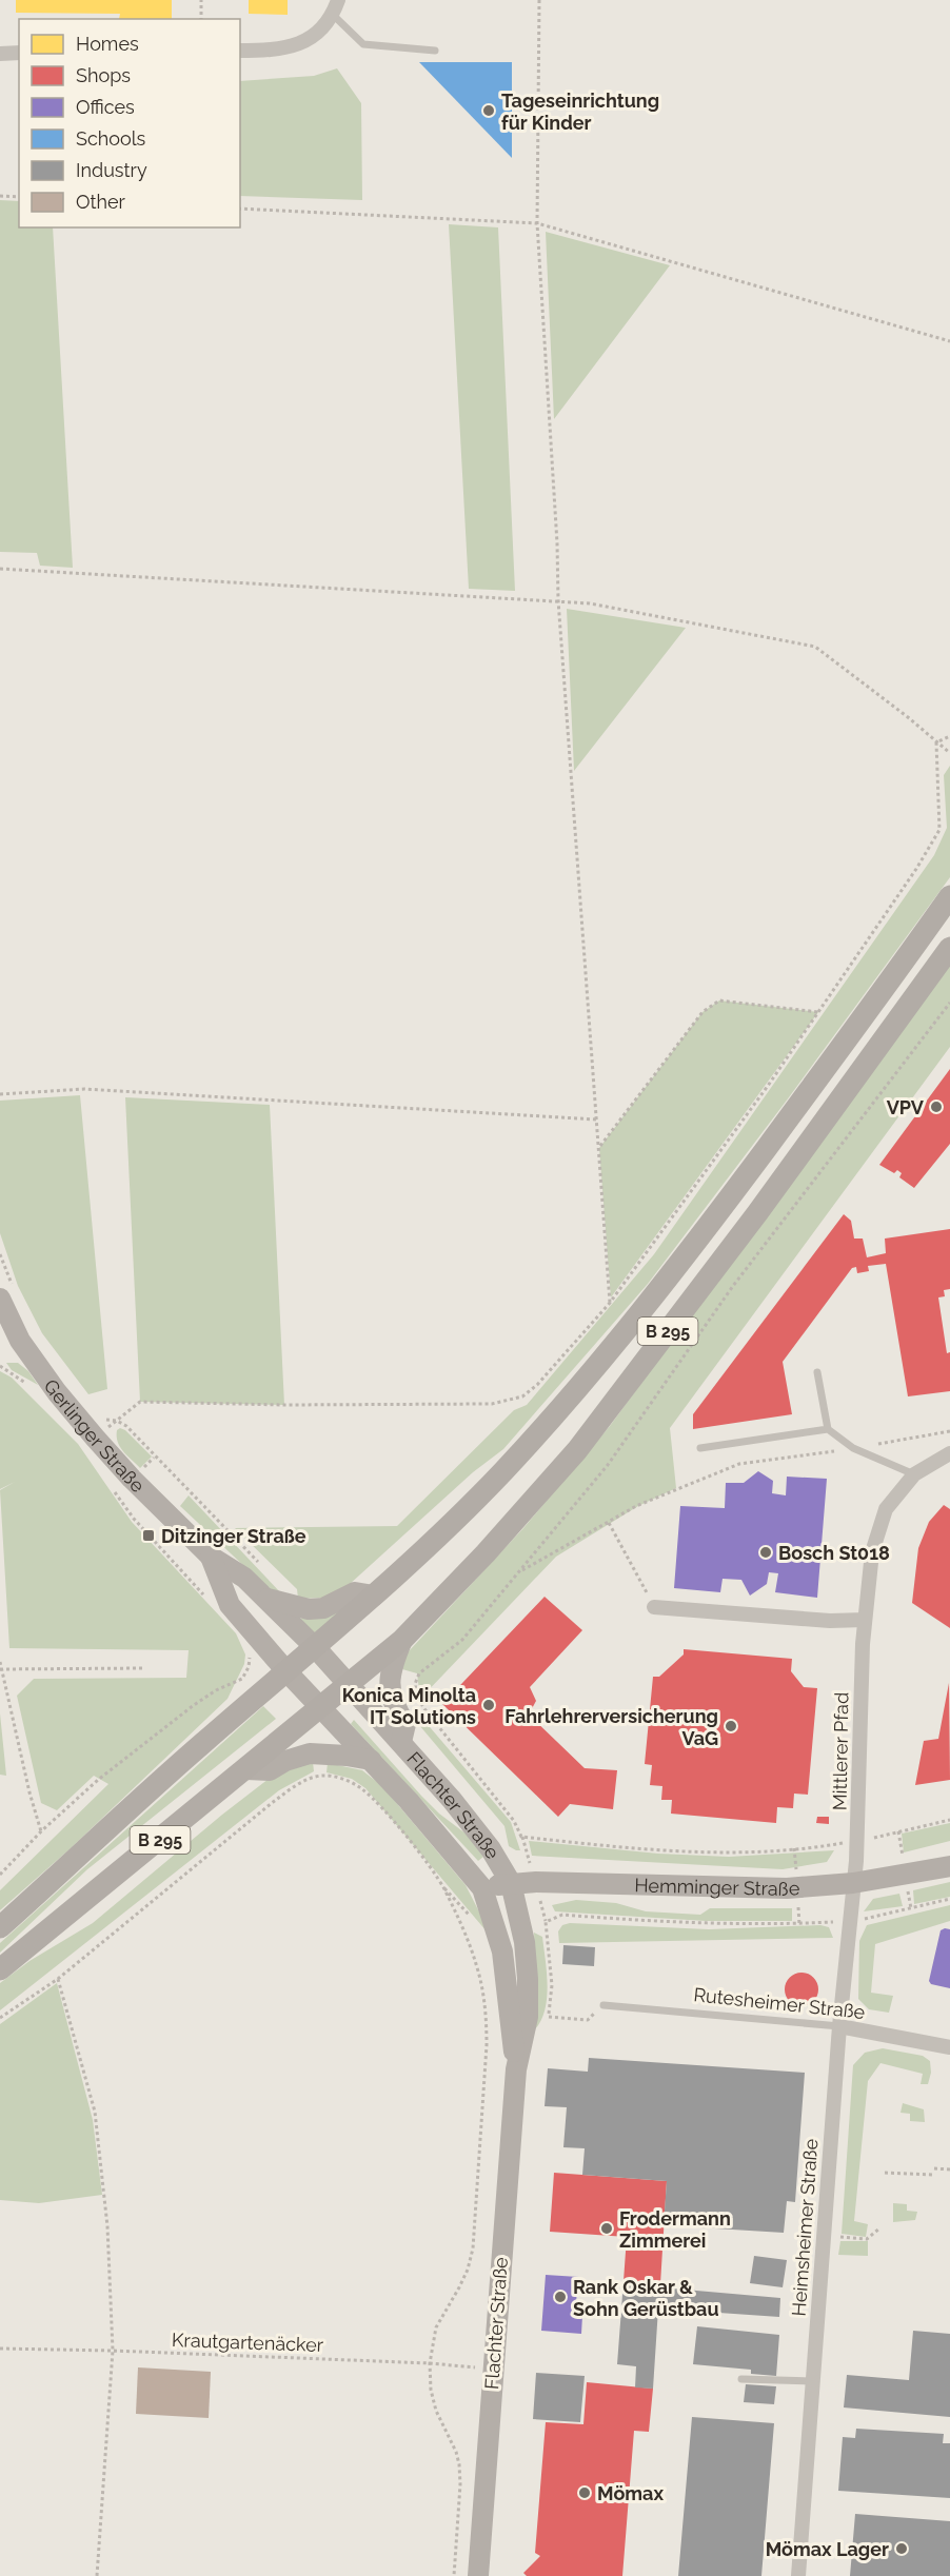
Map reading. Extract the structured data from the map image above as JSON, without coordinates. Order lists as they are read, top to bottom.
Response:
{
  "streets": {
    "main road": [
      "B 295",
      "Gerlinger Straße",
      "Flachter Straße",
      "Hemminger Straße"
    ],
    "street": ["Mittlerer Pfad", "Rutesheimer Straße", "Heimsheimer Straße"],
    "path": ["Krautgartenäcker"]
  },
  "crossings": [
    ["B 295", "Gerlinger Straße"],
    ["B 295", "Flachter Straße"],
    ["Gerlinger Straße", "Flachter Straße"],
    ["Mittlerer Pfad", "Hemminger Straße"],
    ["Mittlerer Pfad", "Heimsheimer Straße"],
    ["Flachter Straße", "Hemminger Straße"],
    ["Flachter Straße", "Krautgartenäcker"],
    ["Hemminger Straße", "Heimsheimer Straße"],
    ["Rutesheimer Straße", "Heimsheimer Straße"]
  ],
  "places": {
    "other": [
      "Tageseinrichtung für Kinder",
      "VPV",
      "Bosch St018",
      "Konica Minolta IT Solutions",
      "Fahrlehrerversicherung VaG",
      "Frodermann Zimmerei",
      "Rank Oskar & Sohn Gerüstbau",
      "Mömax",
      "Mömax Lager"
    ],
    "transit": ["Ditzinger Straße"]
  },
  "legend": [
    "Homes",
    "Shops",
    "Offices",
    "Schools",
    "Industry",
    "Other"
  ]
}
